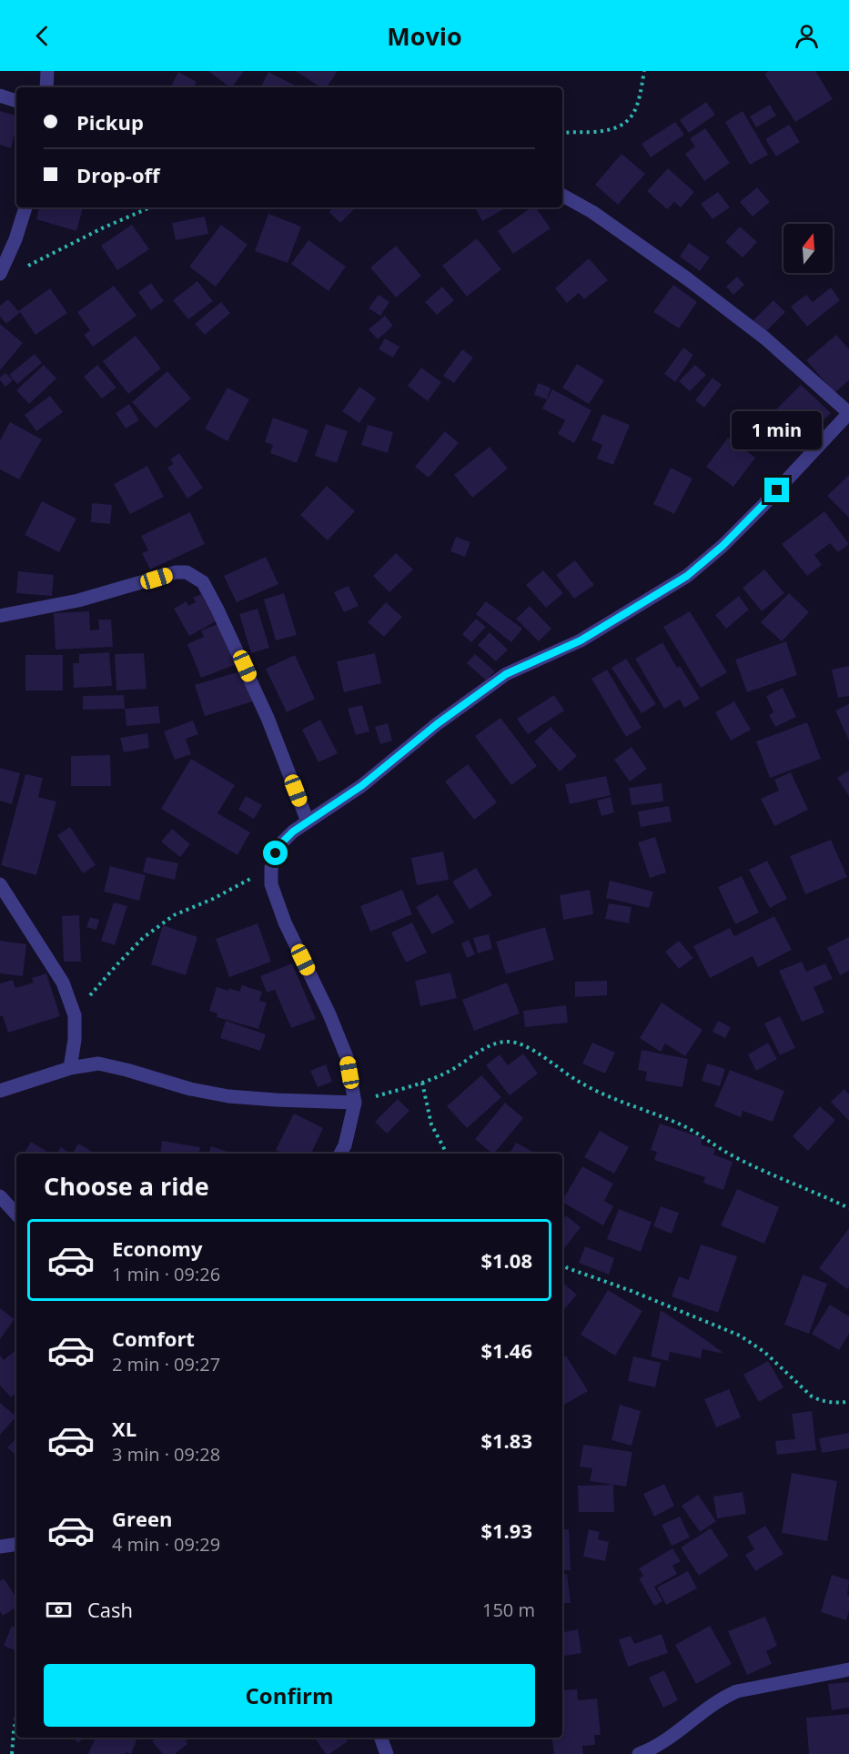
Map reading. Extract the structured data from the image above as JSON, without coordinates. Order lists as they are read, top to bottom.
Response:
{
  "north": "top",
  "page": {
    "header": "Movio",
    "banner": ["Pickup", "Drop-off"],
    "bubble": "1 min",
    "heading": "Choose a ride",
    "list": [
      {
        "name": "Economy",
        "note": "1 min · 09:26",
        "value": "$1.08"
      },
      {
        "name": "Comfort",
        "note": "2 min · 09:27",
        "value": "$1.46"
      },
      {
        "name": "XL",
        "note": "3 min · 09:28",
        "value": "$1.83"
      },
      {
        "name": "Green",
        "note": "4 min · 09:29",
        "value": "$1.93"
      }
    ],
    "pay": ["Cash", "150 m"],
    "buttons": "Confirm"
  }
}
